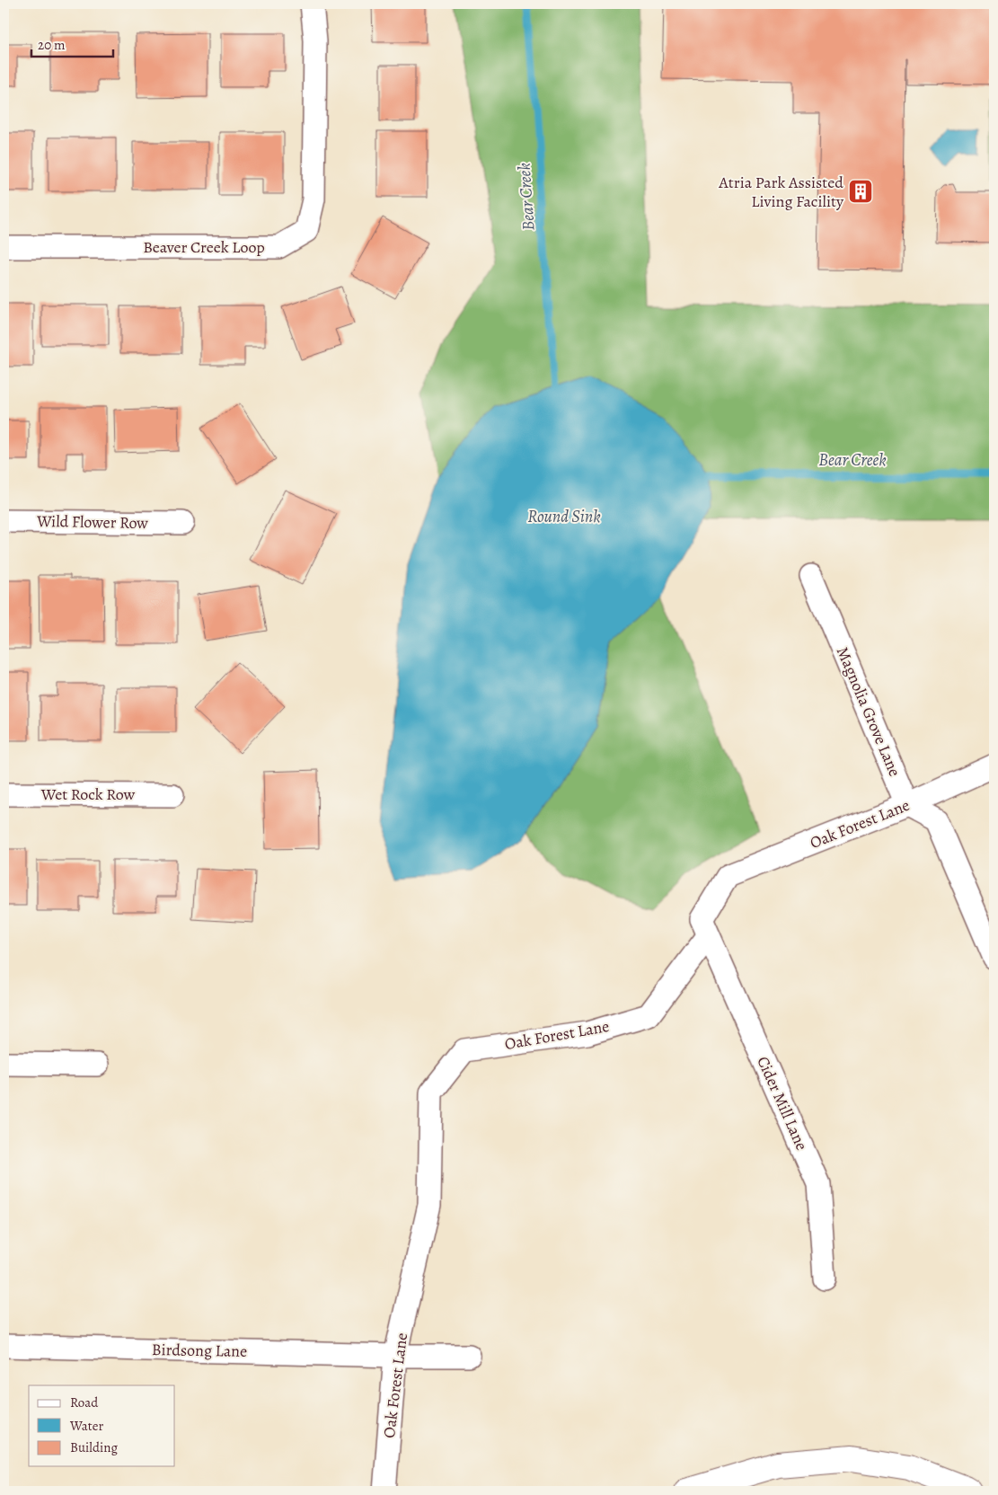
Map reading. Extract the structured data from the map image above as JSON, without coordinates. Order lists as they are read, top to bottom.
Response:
{
  "streets": {
    "street": [
      "Beaver Creek Loop",
      "Wild Flower Row",
      "Magnolia Grove Lane",
      "Wet Rock Row",
      "Oak Forest Lane",
      "Cider Mill Lane",
      "Birdsong Lane"
    ]
  },
  "crossings": [
    ["Magnolia Grove Lane", "Oak Forest Lane"],
    ["Oak Forest Lane", "Cider Mill Lane"],
    ["Oak Forest Lane", "Birdsong Lane"]
  ],
  "water": ["Bear Creek", "Round Sink"],
  "places": {
    "building": ["Atria Park Assisted Living Facility"]
  },
  "legend": ["Road", "Water", "Building"],
  "scale_bar": "20 m"
}
